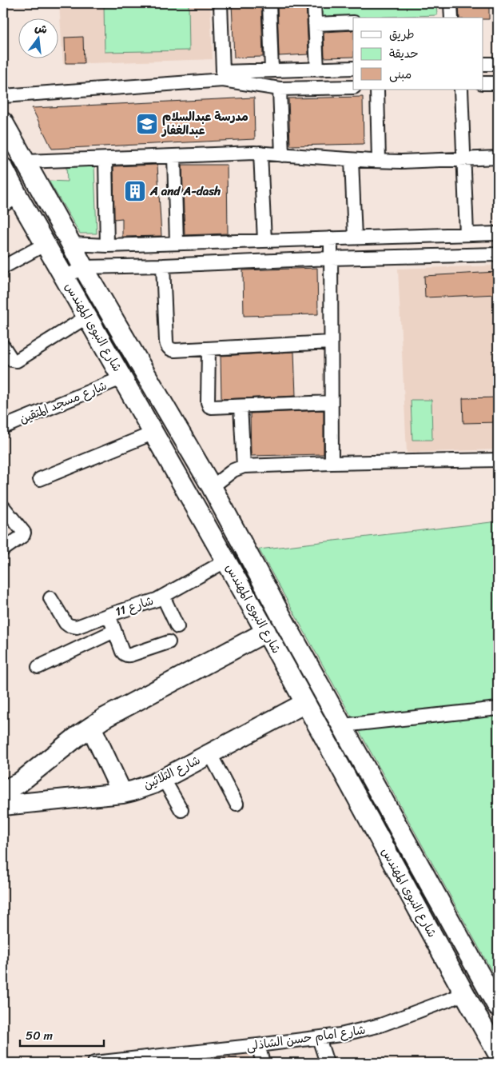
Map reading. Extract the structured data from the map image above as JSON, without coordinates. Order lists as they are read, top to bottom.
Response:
{
  "streets": {
    "street": [
      "شارع النبوى المهندس",
      "شارع مسجد المتقين",
      "شارع 11",
      "شارع الثلاثين",
      "شارع امام حسن الشاذلى"
    ]
  },
  "crossings": [
    ["شارع النبوى المهندس", "شارع مسجد المتقين"],
    ["شارع النبوى المهندس", "شارع 11"],
    ["شارع النبوى المهندس", "شارع الثلاثين"],
    ["شارع النبوى المهندس", "شارع امام حسن الشاذلى"]
  ],
  "places": {
    "school or university": ["مدرسة عبدالسلام عبدالغفار"],
    "building": ["A and A-dash"]
  },
  "legend": ["طريق", "حديقة", "مبنى"],
  "scale_bar": "50 m",
  "north": "top"
}
